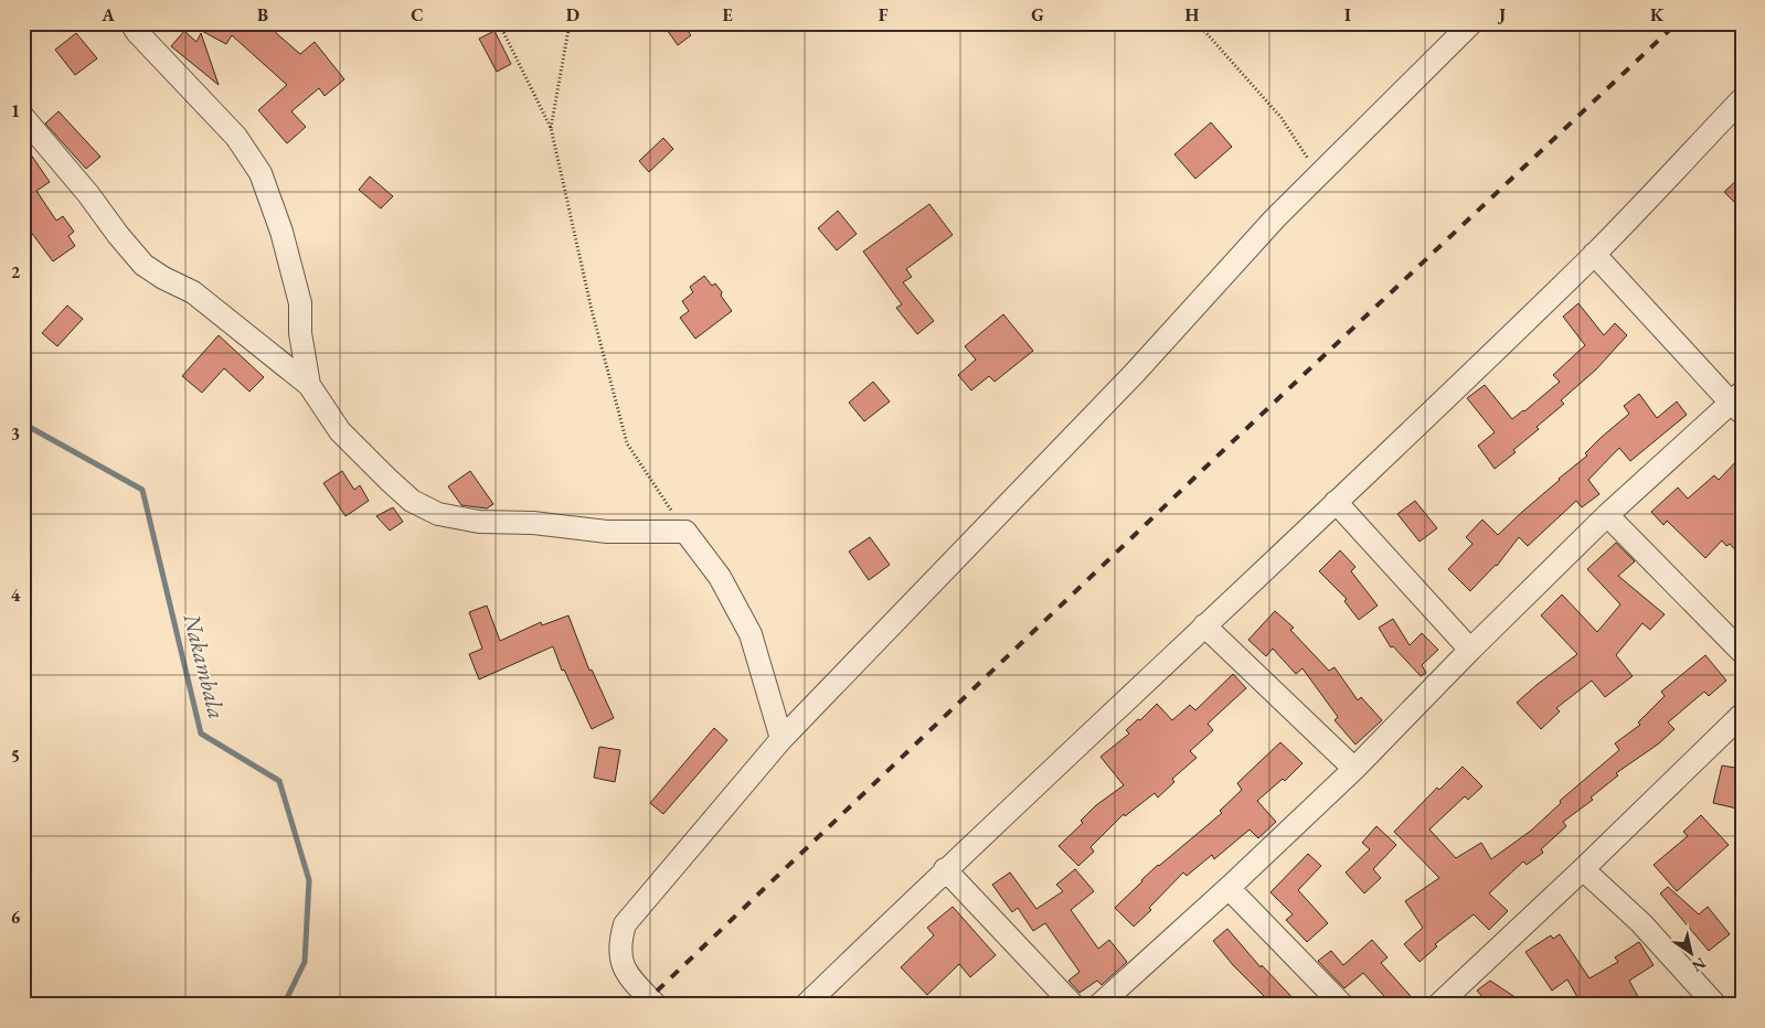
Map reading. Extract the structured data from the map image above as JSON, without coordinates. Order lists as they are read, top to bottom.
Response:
{
  "water": ["Nakambala"],
  "north": "bottom right",
  "grid": {
    "columns": [
      "A",
      "B",
      "C",
      "D",
      "E",
      "F",
      "G",
      "H",
      "I",
      "J",
      "K"
    ],
    "rows": [
      "1",
      "2",
      "3",
      "4",
      "5",
      "6"
    ]
  }
}
